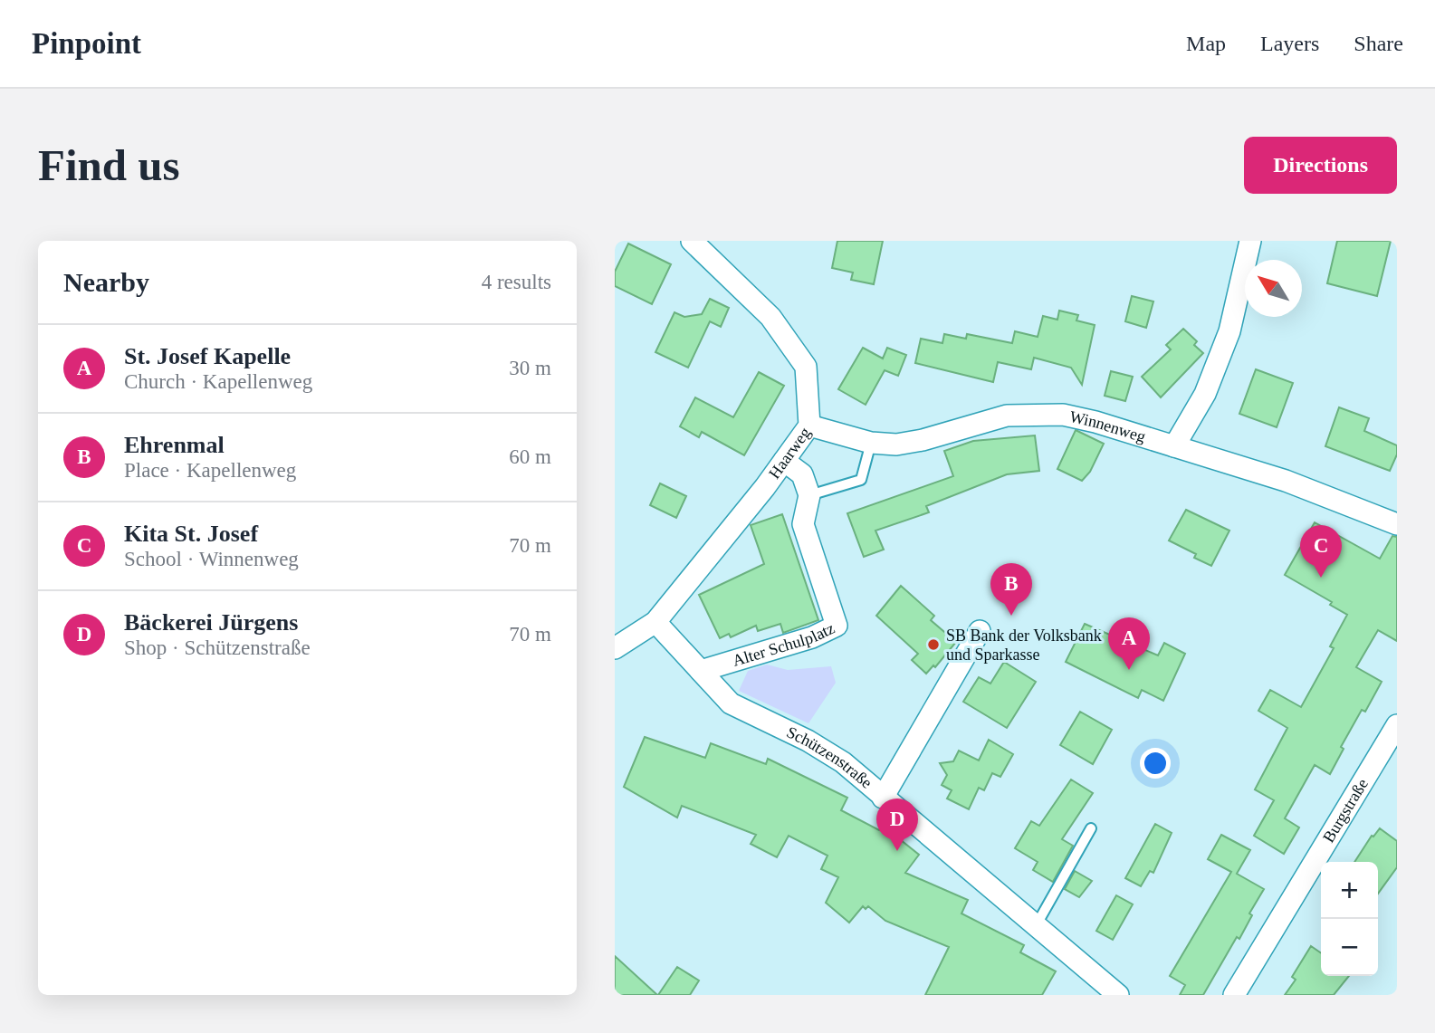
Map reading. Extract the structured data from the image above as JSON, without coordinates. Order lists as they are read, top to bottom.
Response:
{
  "streets": {
    "street": [
      "Winnenweg",
      "Haarweg",
      "Alter Schulplatz",
      "Schützenstraße",
      "Burgstraße"
    ]
  },
  "crossings": [
    ["Winnenweg", "Haarweg"],
    ["Haarweg", "Schützenstraße"],
    ["Alter Schulplatz", "Schützenstraße"]
  ],
  "places": ["SB Bank der Volksbank und Sparkasse"],
  "north": "top left",
  "page": {
    "header": "Pinpoint",
    "nav": ["Map", "Layers", "Share"],
    "buttons": "Directions",
    "title": "Find us",
    "heading": ["Nearby", "4 results"],
    "list": [
      {
        "mark": "A",
        "name": "St. Josef Kapelle",
        "note": "Church · Kapellenweg",
        "value": "30 m"
      },
      {
        "mark": "B",
        "name": "Ehrenmal",
        "note": "Place · Kapellenweg",
        "value": "60 m"
      },
      {
        "mark": "C",
        "name": "Kita St. Josef",
        "note": "School · Winnenweg",
        "value": "70 m"
      },
      {
        "mark": "D",
        "name": "Bäckerei Jürgens",
        "note": "Shop · Schützenstraße",
        "value": "70 m"
      }
    ],
    "pins": [
      "C",
      "B",
      "A",
      "D"
    ],
    "map_buttons": ["+", "−"]
  }
}
